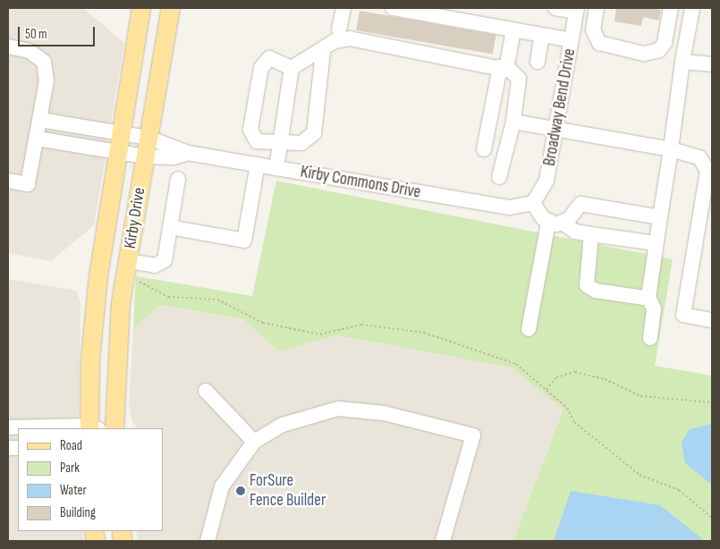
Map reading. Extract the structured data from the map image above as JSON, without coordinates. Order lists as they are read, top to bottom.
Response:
{
  "streets": {
    "main road": ["Kirby Drive"],
    "street": ["Broadway Bend Drive", "Kirby Commons Drive"]
  },
  "crossings": [
    ["Broadway Bend Drive", "Kirby Commons Drive"],
    ["Kirby Commons Drive", "Kirby Drive"]
  ],
  "places": ["ForSure Fence Builder"],
  "legend": [
    "Road",
    "Park",
    "Water",
    "Building"
  ],
  "scale_bar": "50 m"
}
